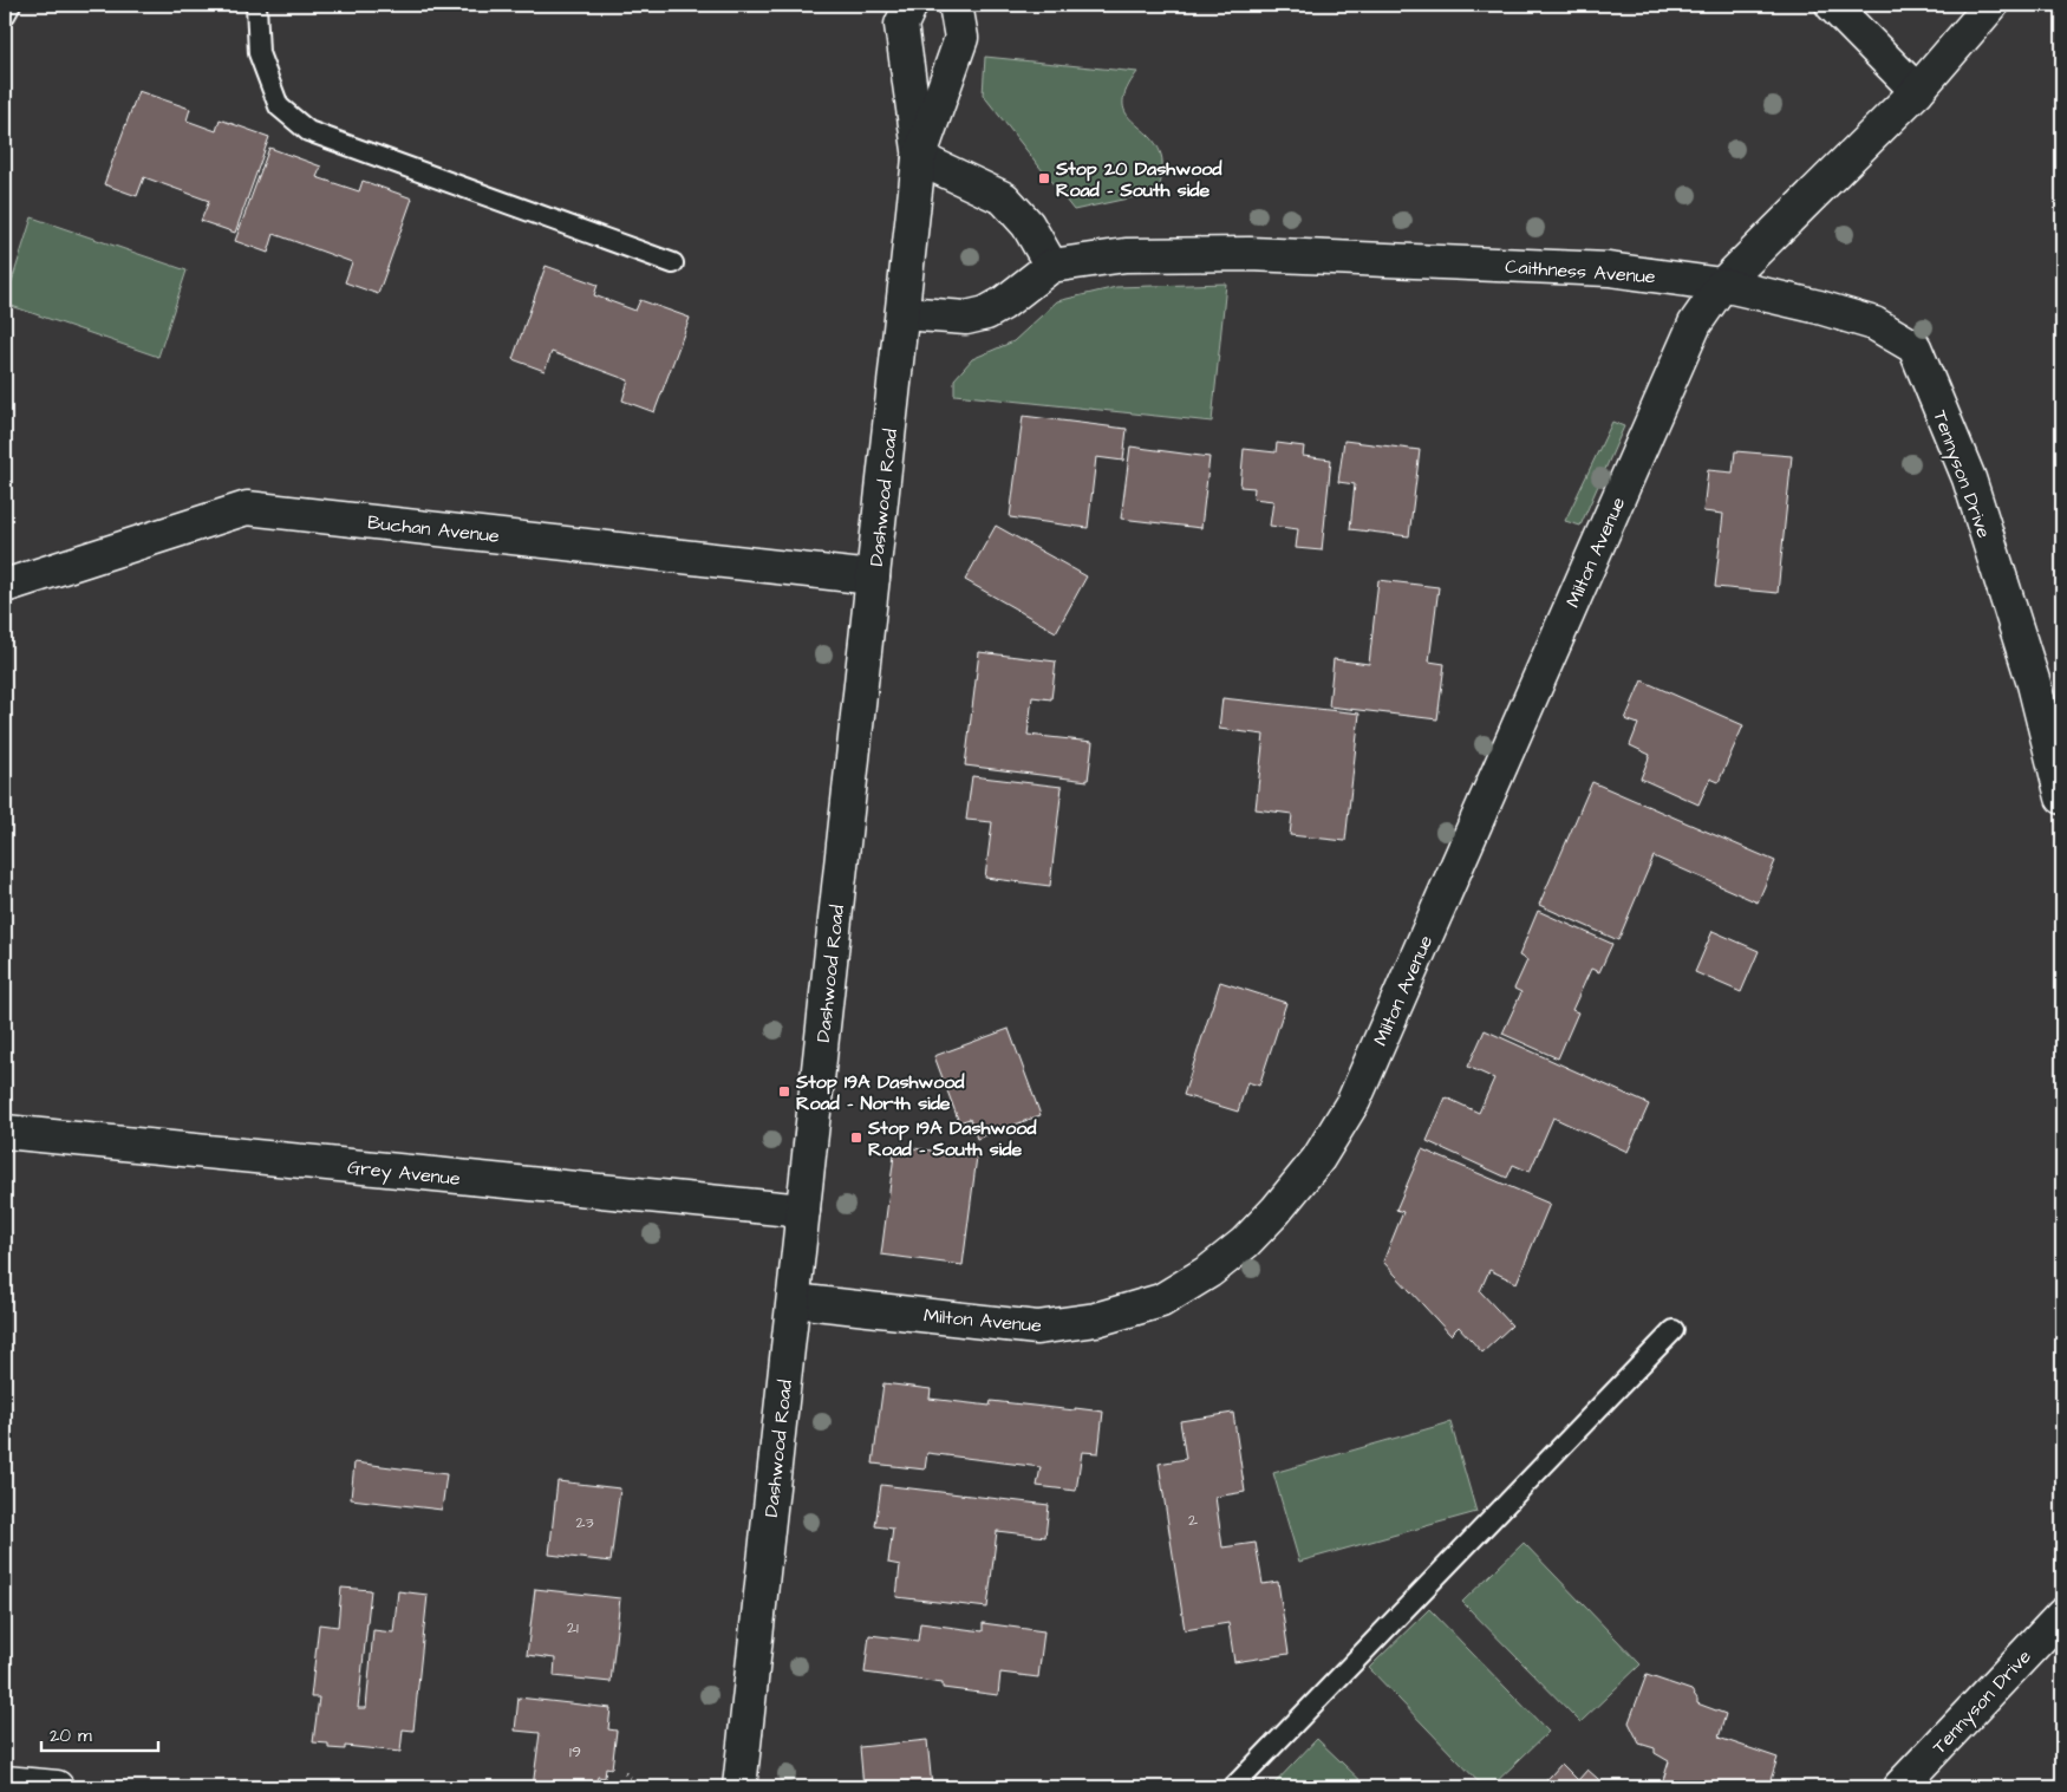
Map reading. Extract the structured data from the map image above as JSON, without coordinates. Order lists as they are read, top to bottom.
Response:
{
  "streets": {
    "street": [
      "Caithness Avenue",
      "Tennyson Drive",
      "Dashwood Road",
      "Buchan Avenue",
      "Milton Avenue",
      "Grey Avenue"
    ]
  },
  "crossings": [
    ["Caithness Avenue", "Tennyson Drive"],
    ["Caithness Avenue", "Dashwood Road"],
    ["Caithness Avenue", "Milton Avenue"],
    ["Tennyson Drive", "Milton Avenue"],
    ["Dashwood Road", "Buchan Avenue"],
    ["Dashwood Road", "Milton Avenue"],
    ["Dashwood Road", "Grey Avenue"]
  ],
  "places": {
    "transit": ["Stop 20 Dashwood Road - South side", "Stop 19A Dashwood Road - North side", "Stop 19A Dashwood Road - South side"]
  },
  "house_numbers": [
    "2",
    "23",
    "21",
    "19"
  ],
  "scale_bar": "20 m"
}
